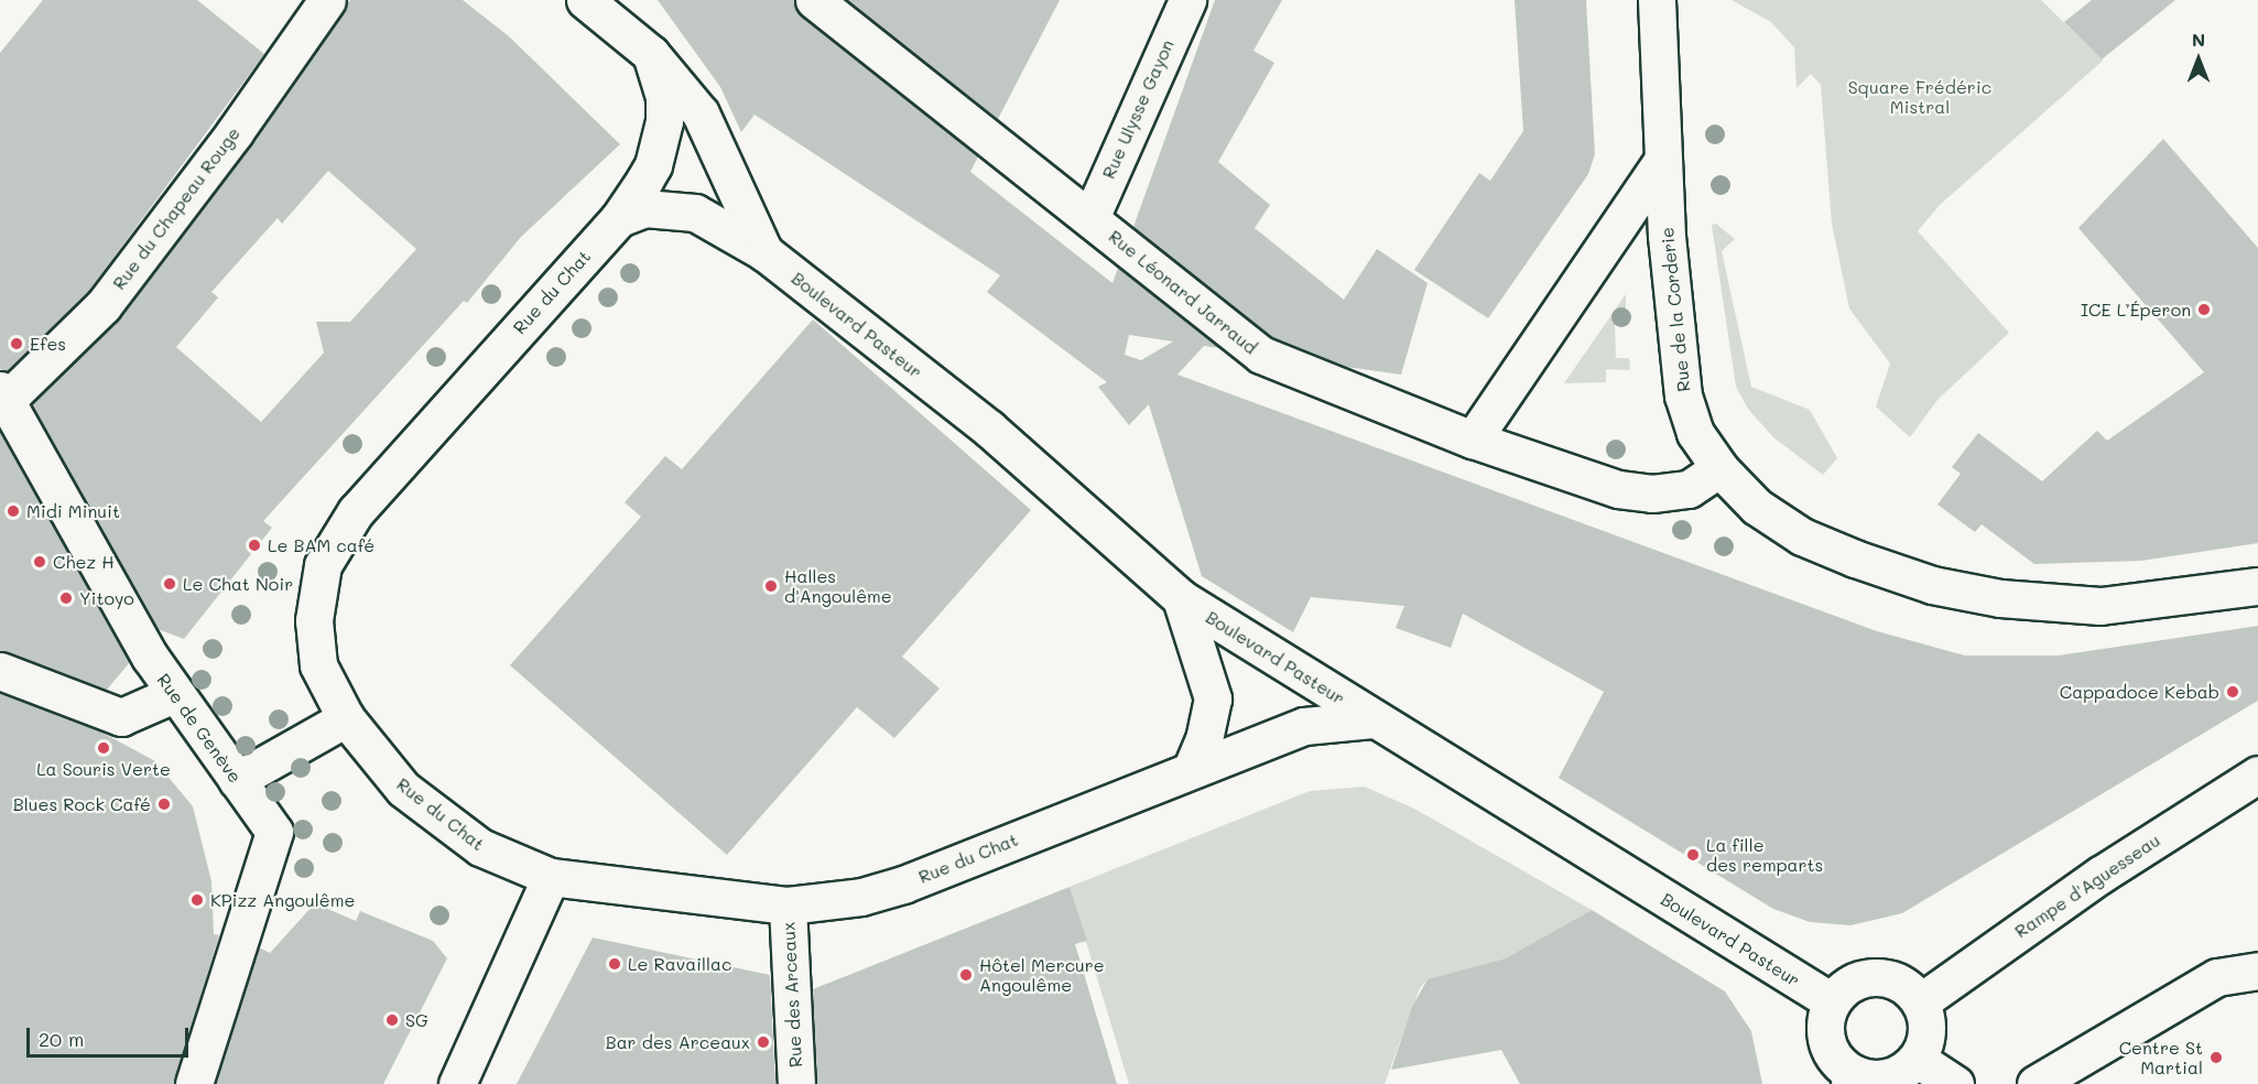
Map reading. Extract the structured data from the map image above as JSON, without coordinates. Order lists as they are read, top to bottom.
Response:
{
  "streets": {
    "street": [
      "Rue Ulysse Gayon",
      "Rue du Chapeau Rouge",
      "Rue du Chat",
      "Rue Léonard Jarraud",
      "Rue de la Corderie",
      "Boulevard Pasteur",
      "Rue de Genève",
      "Rampe d'Aguesseau",
      "Rue des Arceaux"
    ]
  },
  "crossings": [
    ["Rue Ulysse Gayon", "Rue Léonard Jarraud"],
    ["Rue du Chapeau Rouge", "Rue de Genève"],
    ["Rue du Chat", "Boulevard Pasteur"],
    ["Rue du Chat", "Rue des Arceaux"],
    ["Rue Léonard Jarraud", "Rue de la Corderie"],
    ["Boulevard Pasteur", "Rampe d'Aguesseau"]
  ],
  "parks": ["Square Frédéric Mistral"],
  "places": [
    "ICE L’Éperon",
    "Efes",
    "Midi Minuit",
    "Le BAM café",
    "Chez H",
    "Le Chat Noir",
    "Halles d'Angoulême",
    "Yitoyo",
    "Cappadoce Kebab",
    "La Souris Verte",
    "Blues Rock Café",
    "La fille des remparts",
    "KPizz Angoulême",
    "Le Ravaillac",
    "Hôtel Mercure Angoulême",
    "SG",
    "Bar des Arceaux",
    "Centre St Martial"
  ],
  "scale_bar": "20 m",
  "north": "top"
}
